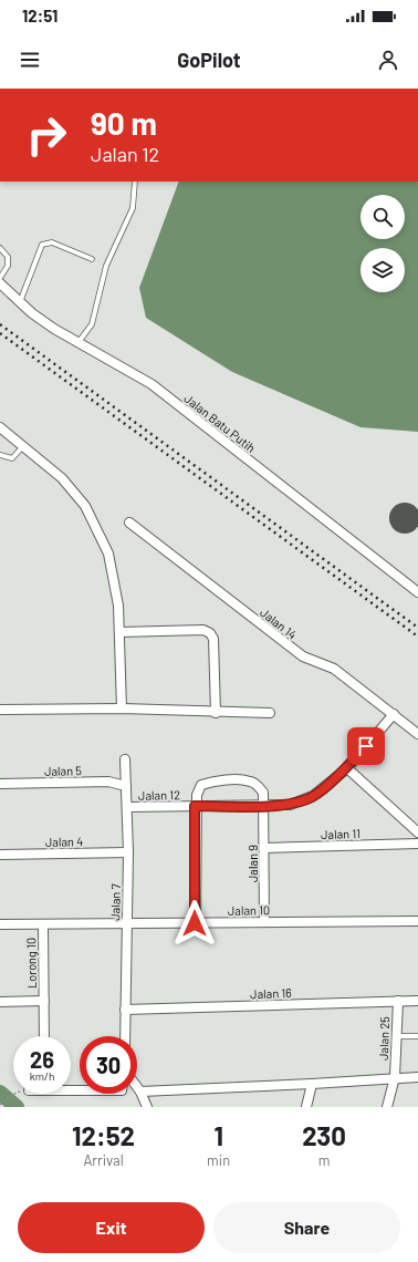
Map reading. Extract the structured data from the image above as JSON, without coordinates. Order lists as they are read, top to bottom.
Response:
{
  "streets": {
    "street": [
      "Jalan Batu Putih",
      "Jalan 14",
      "Jalan 5",
      "Jalan 12",
      "Jalan 11",
      "Jalan 4",
      "Jalan 9",
      "Jalan 7",
      "Jalan 10",
      "Lorong 10",
      "Jalan 16",
      "Jalan 25"
    ]
  },
  "crossings": [
    ["Jalan 14", "Jalan 12"],
    ["Jalan 5", "Jalan 7"],
    ["Jalan 12", "Jalan 9"],
    ["Jalan 12", "Jalan 7"],
    ["Jalan 11", "Jalan 9"],
    ["Jalan 4", "Jalan 7"],
    ["Jalan 9", "Jalan 10"],
    ["Jalan 7", "Jalan 10"],
    ["Jalan 7", "Jalan 16"],
    ["Jalan 10", "Lorong 10"],
    ["Jalan 16", "Jalan 25"]
  ],
  "page": {
    "status": "12:51",
    "header": "GoPilot",
    "turn": ["90 m", "Jalan 12"],
    "speed": "26 km/h",
    "limit": "30",
    "eta": [
      "12:52",
      "Arrival",
      "1",
      "min",
      "230",
      "m"
    ],
    "buttons": ["Exit", "Share"]
  }
}
